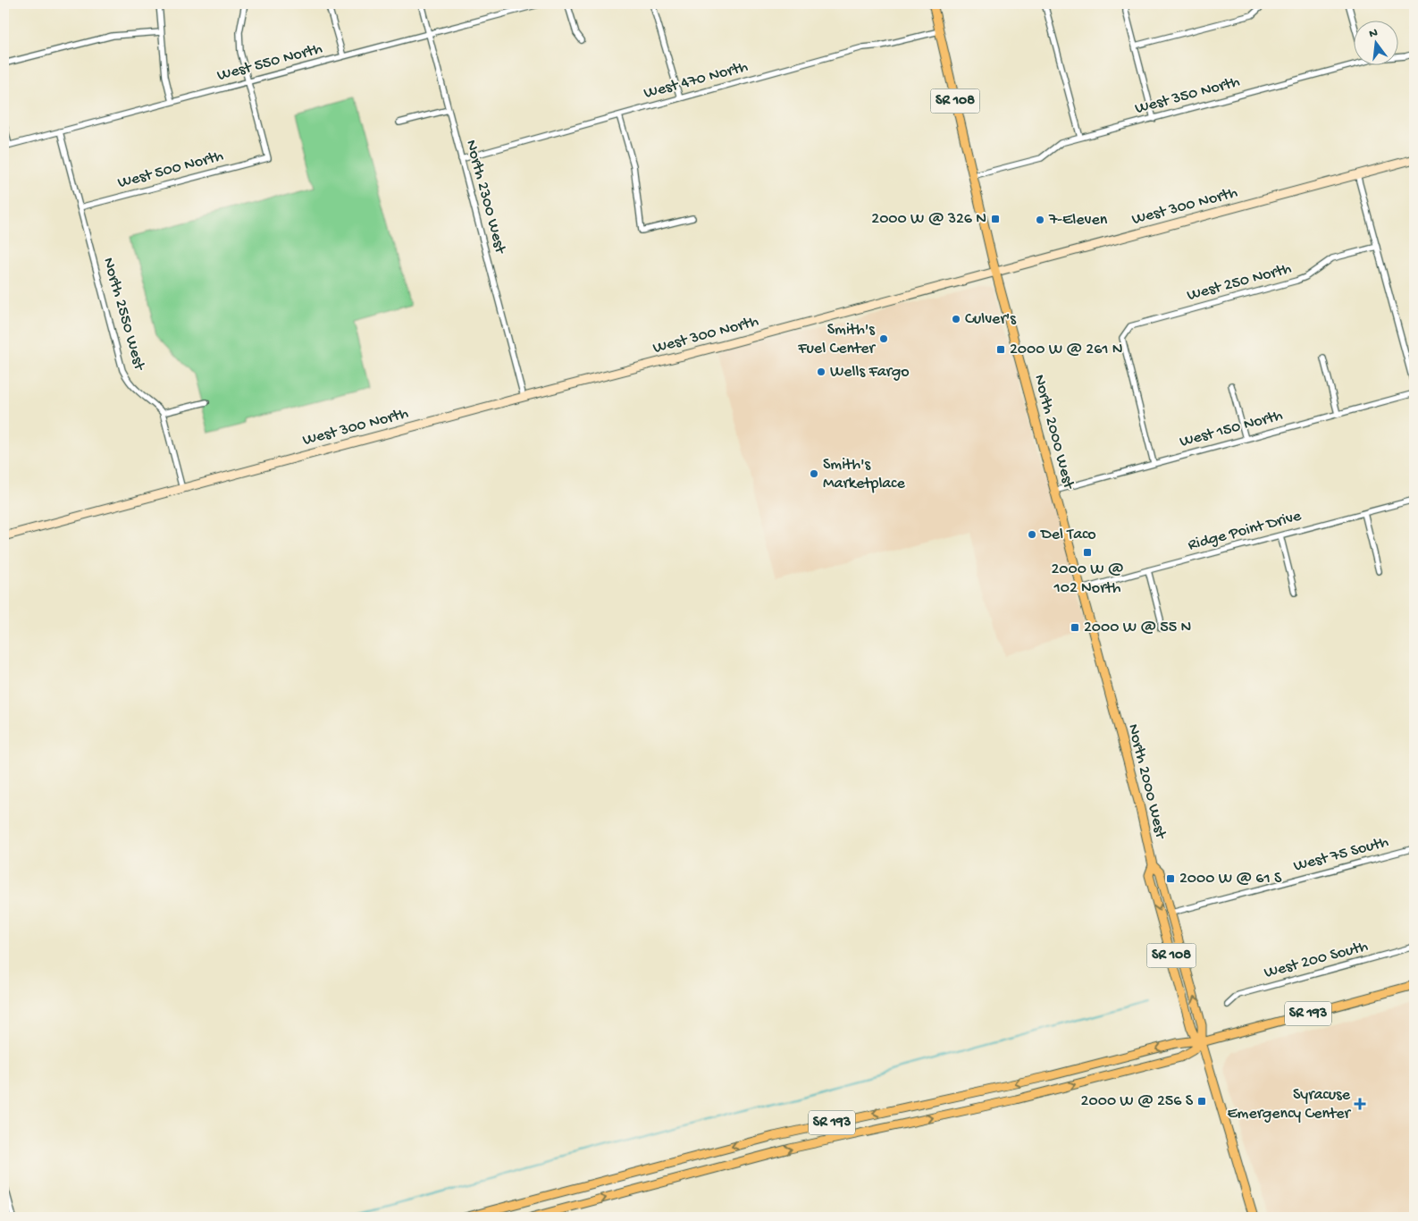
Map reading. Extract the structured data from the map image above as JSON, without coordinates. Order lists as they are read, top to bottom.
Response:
{
  "streets": {
    "main road": [
      "SR 108",
      "West 300 North",
      "North 2000 West",
      "SR 193"
    ],
    "street": [
      "West 550 North",
      "West 470 North",
      "West 350 North",
      "West 500 North",
      "North 2300 West",
      "West 250 North",
      "North 2550 West",
      "West 150 North",
      "Ridge Point Drive",
      "West 75 South",
      "West 200 South"
    ]
  },
  "crossings": [
    ["West 550 North", "West 500 North"],
    ["West 550 North", "North 2300 West"],
    ["West 550 North", "North 2550 West"],
    ["West 470 North", "North 2300 West"],
    ["West 470 North", "North 2000 West"],
    ["West 350 North", "North 2000 West"],
    ["West 500 North", "North 2550 West"],
    ["North 2300 West", "West 300 North"],
    ["West 300 North", "North 2000 West"],
    ["West 250 North", "West 150 North"],
    ["West 150 North", "North 2000 West"],
    ["North 2000 West", "Ridge Point Drive"],
    ["North 2000 West", "West 75 South"],
    ["North 2000 West", "SR 193"]
  ],
  "places": {
    "transit": [
      "2000 W @ 326 N",
      "2000 W @ 261 N",
      "2000 W @ 102 North",
      "2000 W @ 55 N",
      "2000 W @ 61 S",
      "2000 W @ 256 S"
    ],
    "other": [
      "7-Eleven",
      "Culver's",
      "Smith's Fuel Center",
      "Wells Fargo",
      "Smith's Marketplace",
      "Del Taco"
    ],
    "health": ["Syracuse Emergency Center"]
  },
  "north": "top"
}
